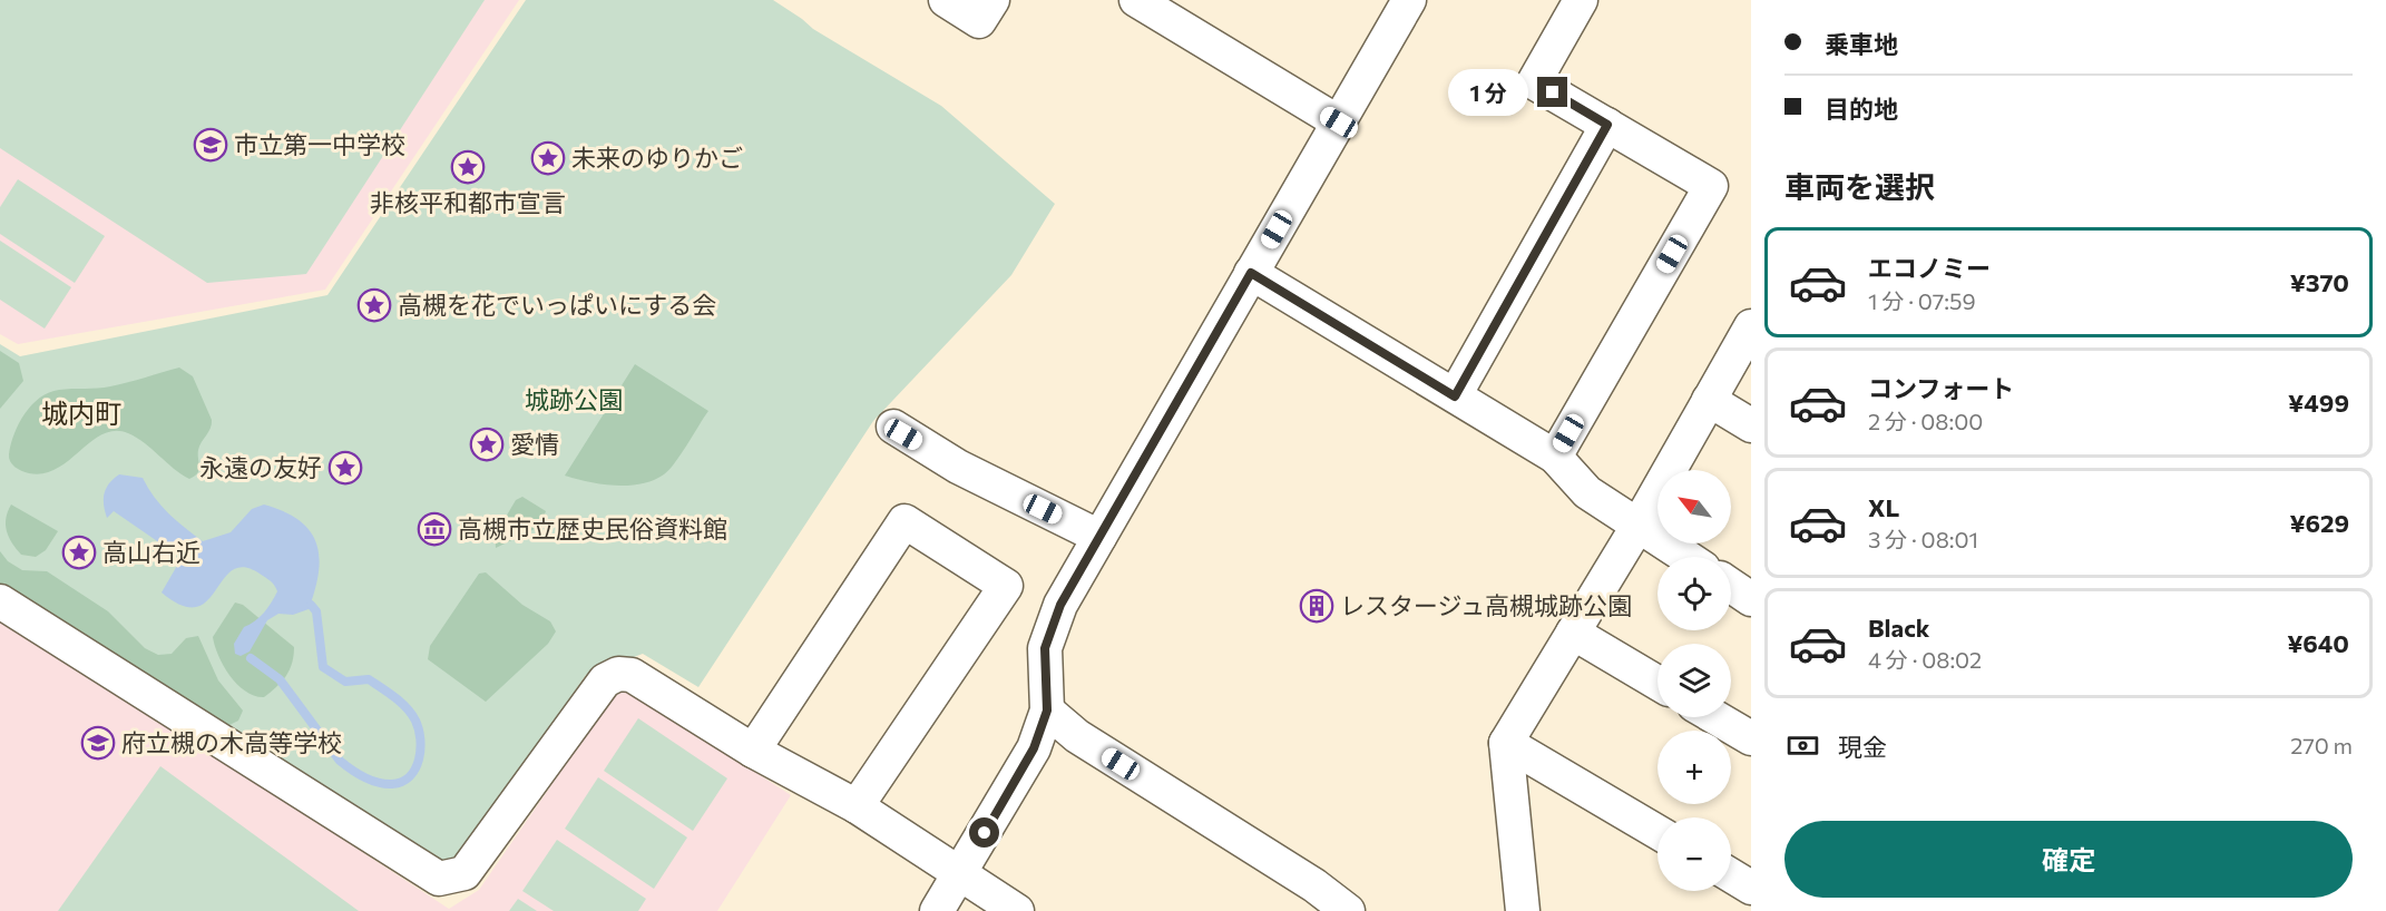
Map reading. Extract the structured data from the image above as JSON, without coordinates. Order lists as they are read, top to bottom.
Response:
{
  "districts": ["城内町"],
  "parks": ["城跡公園"],
  "places": {
    "school or university": ["市立第一中学校", "府立槻の木高等学校"],
    "place": [
      "未来のゆりかご",
      "非核平和都市宣言",
      "高槻を花でいっぱいにする会",
      "愛情",
      "永遠の友好",
      "高山右近"
    ],
    "museum": ["高槻市立歴史民俗資料館"],
    "building": ["レスタージュ高槻城跡公園"]
  },
  "north": "top left",
  "page": {
    "banner": ["乗車地", "目的地"],
    "bubble": "1 分",
    "heading": "車両を選択",
    "list": [
      {
        "name": "エコノミー",
        "note": "1 分 · 07:59",
        "value": "¥370"
      },
      {
        "name": "コンフォート",
        "note": "2 分 · 08:00",
        "value": "¥499"
      },
      {
        "name": "XL",
        "note": "3 分 · 08:01",
        "value": "¥629"
      },
      {
        "name": "Black",
        "note": "4 分 · 08:02",
        "value": "¥640"
      }
    ],
    "map_buttons": ["+", "−"],
    "pay": ["現金", "270 m"],
    "buttons": "確定"
  }
}
